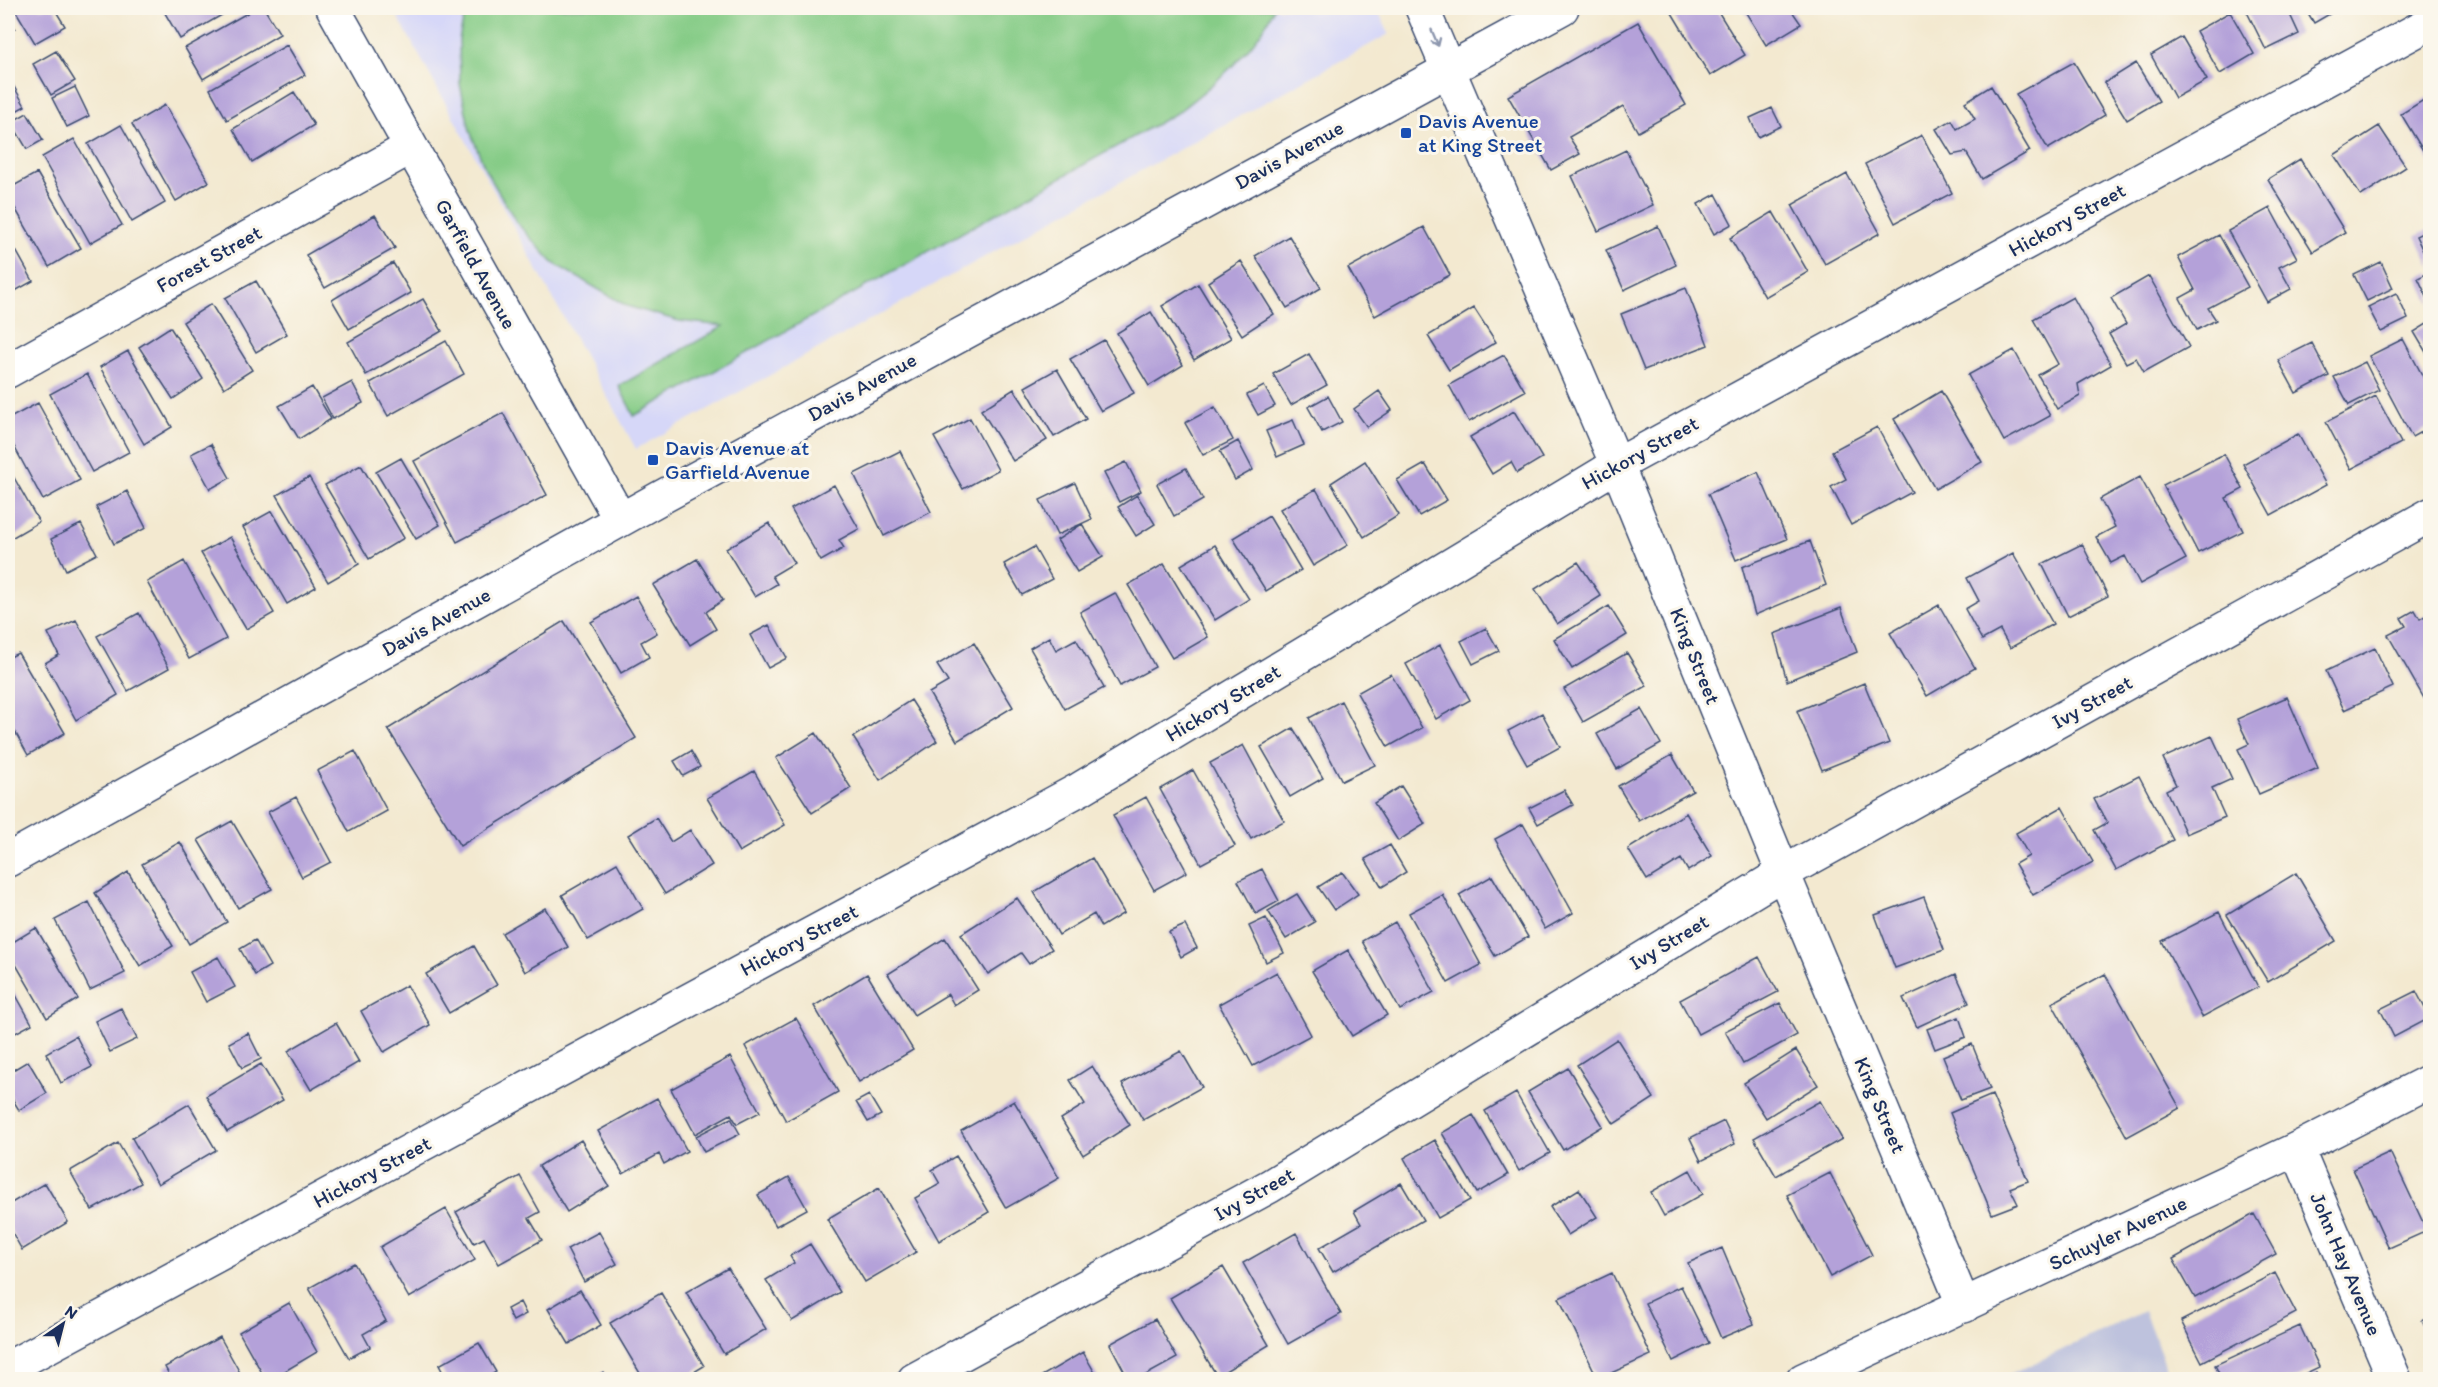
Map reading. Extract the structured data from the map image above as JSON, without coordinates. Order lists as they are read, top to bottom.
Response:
{
  "streets": {
    "street": [
      "Davis Avenue",
      "Hickory Street",
      "Forest Street",
      "Garfield Avenue",
      "King Street",
      "Ivy Street",
      "Schuyler Avenue",
      "John Hay Avenue"
    ]
  },
  "crossings": [
    ["Davis Avenue", "Garfield Avenue"],
    ["Davis Avenue", "King Street"],
    ["Hickory Street", "King Street"],
    ["Forest Street", "Garfield Avenue"],
    ["King Street", "Ivy Street"],
    ["King Street", "Schuyler Avenue"],
    ["Schuyler Avenue", "John Hay Avenue"]
  ],
  "places": {
    "transit": ["Davis Avenue at King Street", "Davis Avenue at Garfield Avenue"]
  },
  "north": "top right"
}
